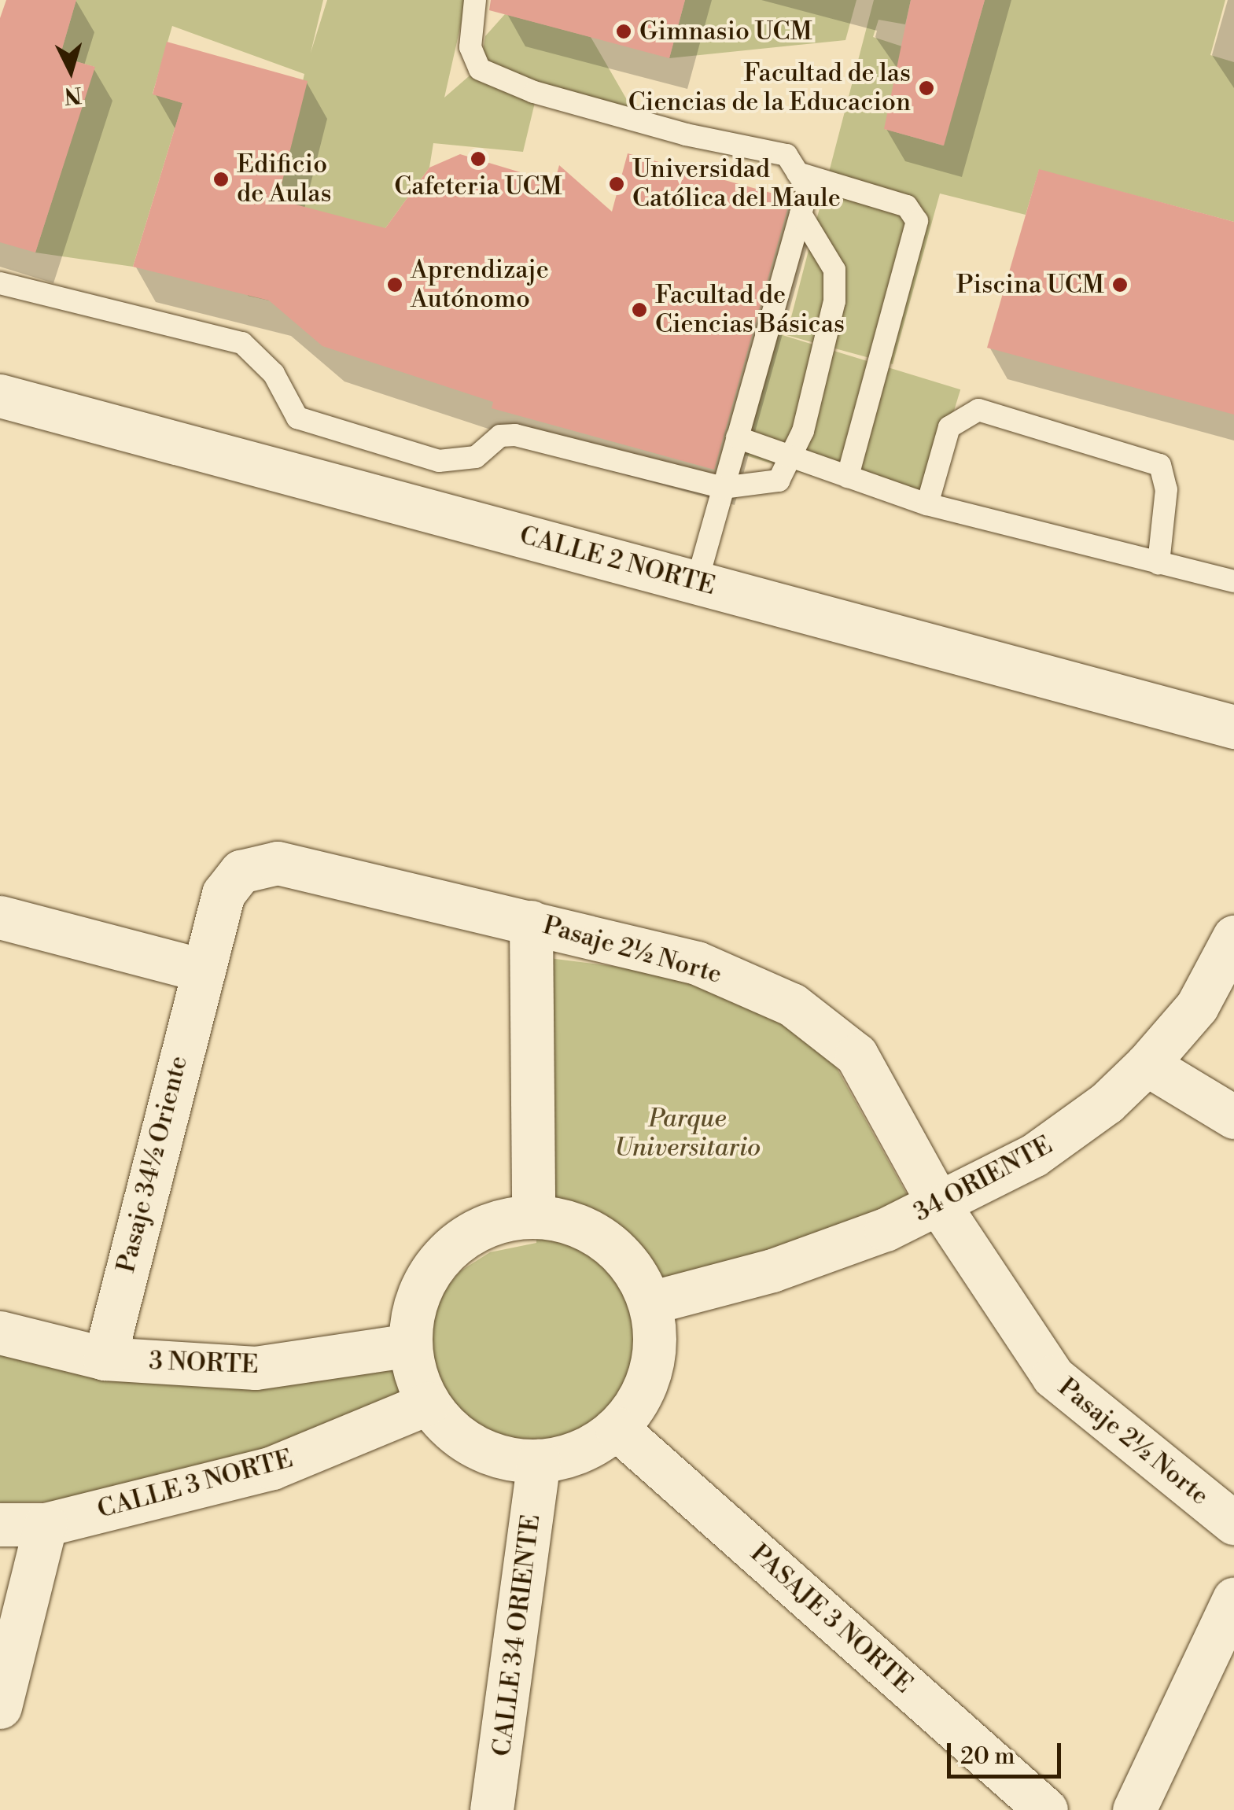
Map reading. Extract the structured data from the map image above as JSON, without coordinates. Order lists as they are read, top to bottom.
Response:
{
  "streets": {
    "street": [
      "CALLE 2 NORTE",
      "Pasaje 2½ Norte",
      "Pasaje 34½ Oriente",
      "34 ORIENTE",
      "3 NORTE",
      "CALLE 3 NORTE",
      "PASAJE 3 NORTE",
      "CALLE 34 ORIENTE"
    ]
  },
  "crossings": [
    ["Pasaje 2½ Norte", "Pasaje 34½ Oriente"],
    ["Pasaje 2½ Norte", "34 ORIENTE"],
    ["Pasaje 34½ Oriente", "3 NORTE"],
    ["34 ORIENTE", "3 NORTE"],
    ["34 ORIENTE", "CALLE 3 NORTE"],
    ["34 ORIENTE", "PASAJE 3 NORTE"],
    ["34 ORIENTE", "CALLE 34 ORIENTE"],
    ["3 NORTE", "CALLE 3 NORTE"],
    ["3 NORTE", "PASAJE 3 NORTE"],
    ["3 NORTE", "CALLE 34 ORIENTE"],
    ["CALLE 3 NORTE", "PASAJE 3 NORTE"],
    ["CALLE 3 NORTE", "CALLE 34 ORIENTE"],
    ["PASAJE 3 NORTE", "CALLE 34 ORIENTE"]
  ],
  "parks": ["Parque Universitario"],
  "places": [
    "Gimnasio UCM",
    "Facultad de las Ciencias de la Educacion",
    "Cafeteria UCM",
    "Edificio de Aulas",
    "Universidad Católica del Maule",
    "Aprendizaje Autónomo",
    "Piscina UCM",
    "Facultad de Ciencias Básicas"
  ],
  "scale_bar": "20 m",
  "north": "bottom"
}
